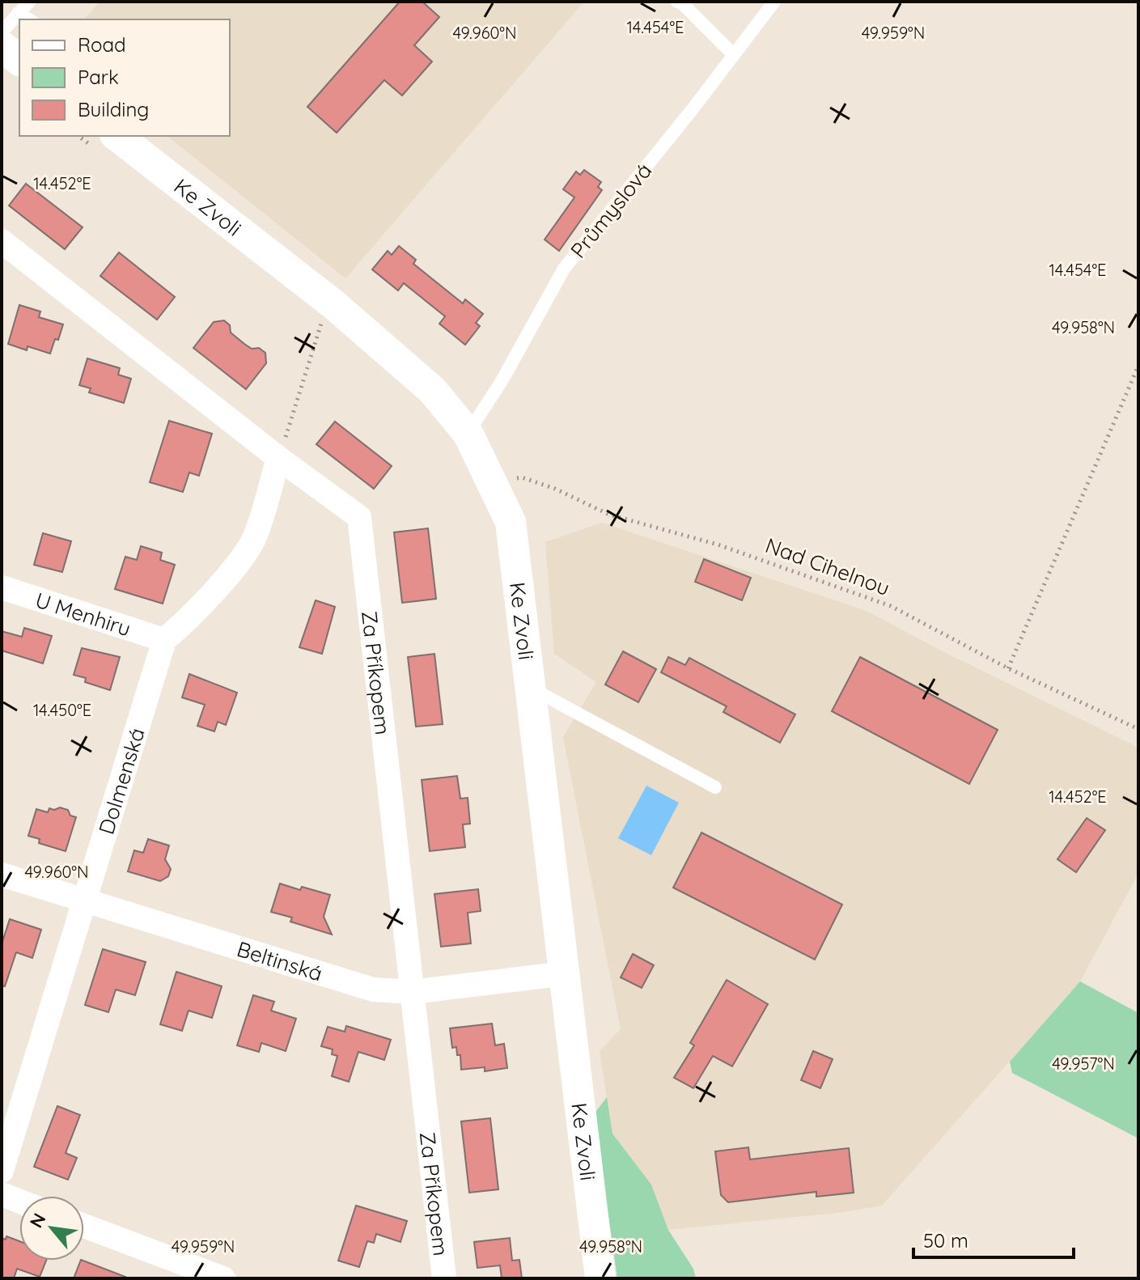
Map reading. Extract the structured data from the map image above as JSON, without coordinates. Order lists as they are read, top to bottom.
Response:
{
  "streets": {
    "street": [
      "Ke Zvoli",
      "U Menhiru",
      "Za Příkopem",
      "Dolmenská",
      "Beltinská"
    ],
    "lane": ["Průmyslová"],
    "path": ["Nad Cihelnou"]
  },
  "crossings": [
    ["Ke Zvoli", "Průmyslová"],
    ["Ke Zvoli", "Nad Cihelnou"],
    ["Ke Zvoli", "Beltinská"],
    ["U Menhiru", "Dolmenská"],
    ["Za Příkopem", "Beltinská"],
    ["Dolmenská", "Beltinská"]
  ],
  "legend": ["Road", "Park", "Building"],
  "scale_bar": "50 m",
  "north": "top left",
  "coordinates": [
    "14.454°E",
    "49.960°N",
    "49.959°N",
    "14.452°E",
    "49.958°N",
    "14.450°E",
    "49.957°N"
  ]
}
